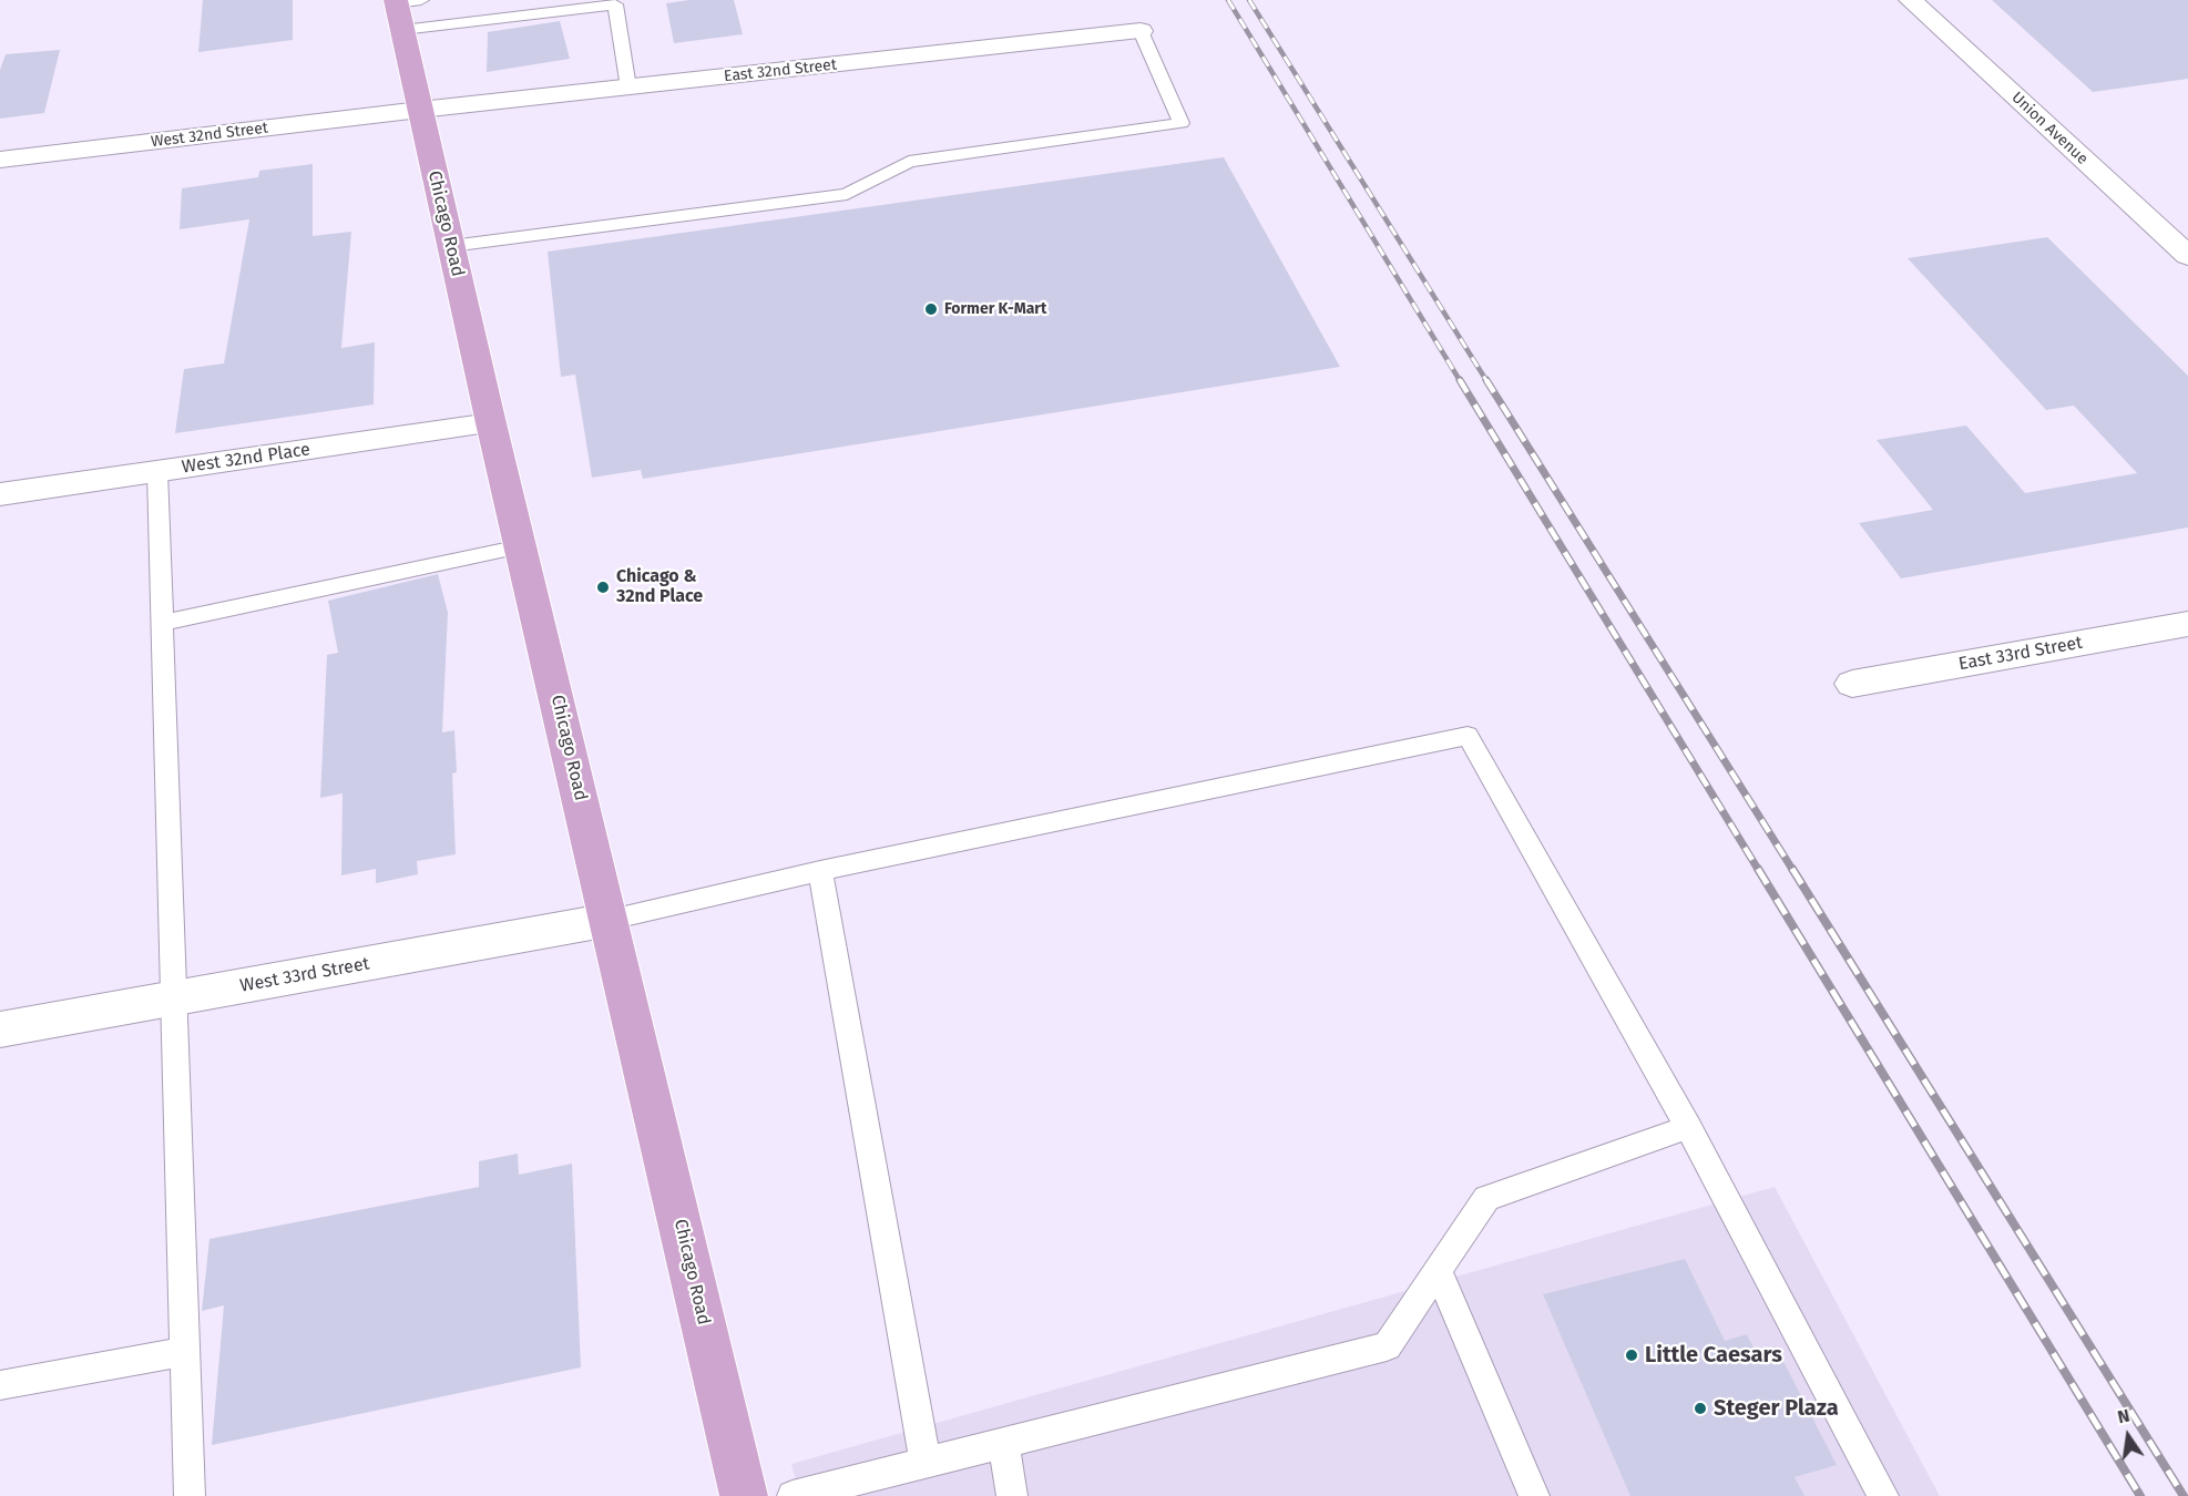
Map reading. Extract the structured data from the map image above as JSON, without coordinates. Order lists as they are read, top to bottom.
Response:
{
  "streets": {
    "main road": ["Chicago Road"],
    "street": [
      "East 32nd Street",
      "Union Avenue",
      "West 32nd Street",
      "West 32nd Place",
      "East 33rd Street",
      "West 33rd Street"
    ]
  },
  "crossings": [
    ["East 32nd Street", "West 32nd Street"],
    ["East 32nd Street", "Chicago Road"],
    ["West 32nd Street", "Chicago Road"],
    ["Chicago Road", "West 32nd Place"],
    ["Chicago Road", "West 33rd Street"]
  ],
  "places": [
    "Former K-Mart",
    "Chicago & 32nd Place",
    "Little Caesars",
    "Steger Plaza"
  ],
  "north": "top"
}
